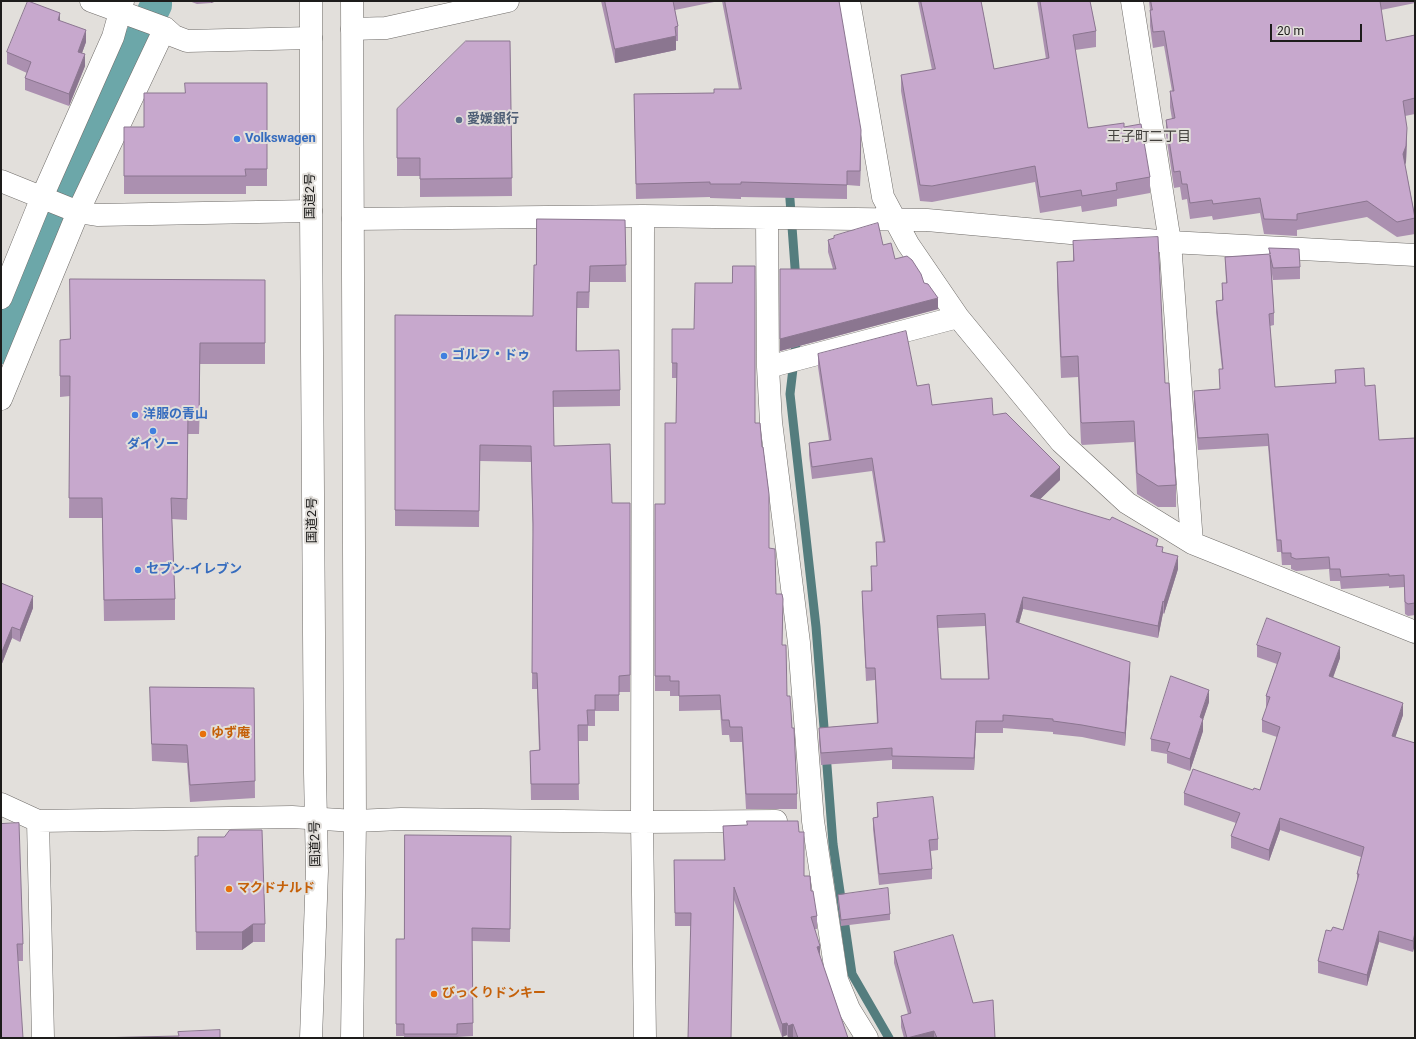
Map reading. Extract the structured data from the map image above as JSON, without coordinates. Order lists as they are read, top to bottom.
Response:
{
  "streets": {
    "main road": ["国道2号"]
  },
  "districts": ["王子町二丁目"],
  "places": [
    "愛媛銀行",
    "Volkswagen",
    "ゴルフ・ドゥ",
    "洋服の青山",
    "ダイソー",
    "セブン-イレブン",
    "ゆず庵",
    "マクドナルド",
    "びっくりドンキー"
  ],
  "scale_bar": "20 m"
}
